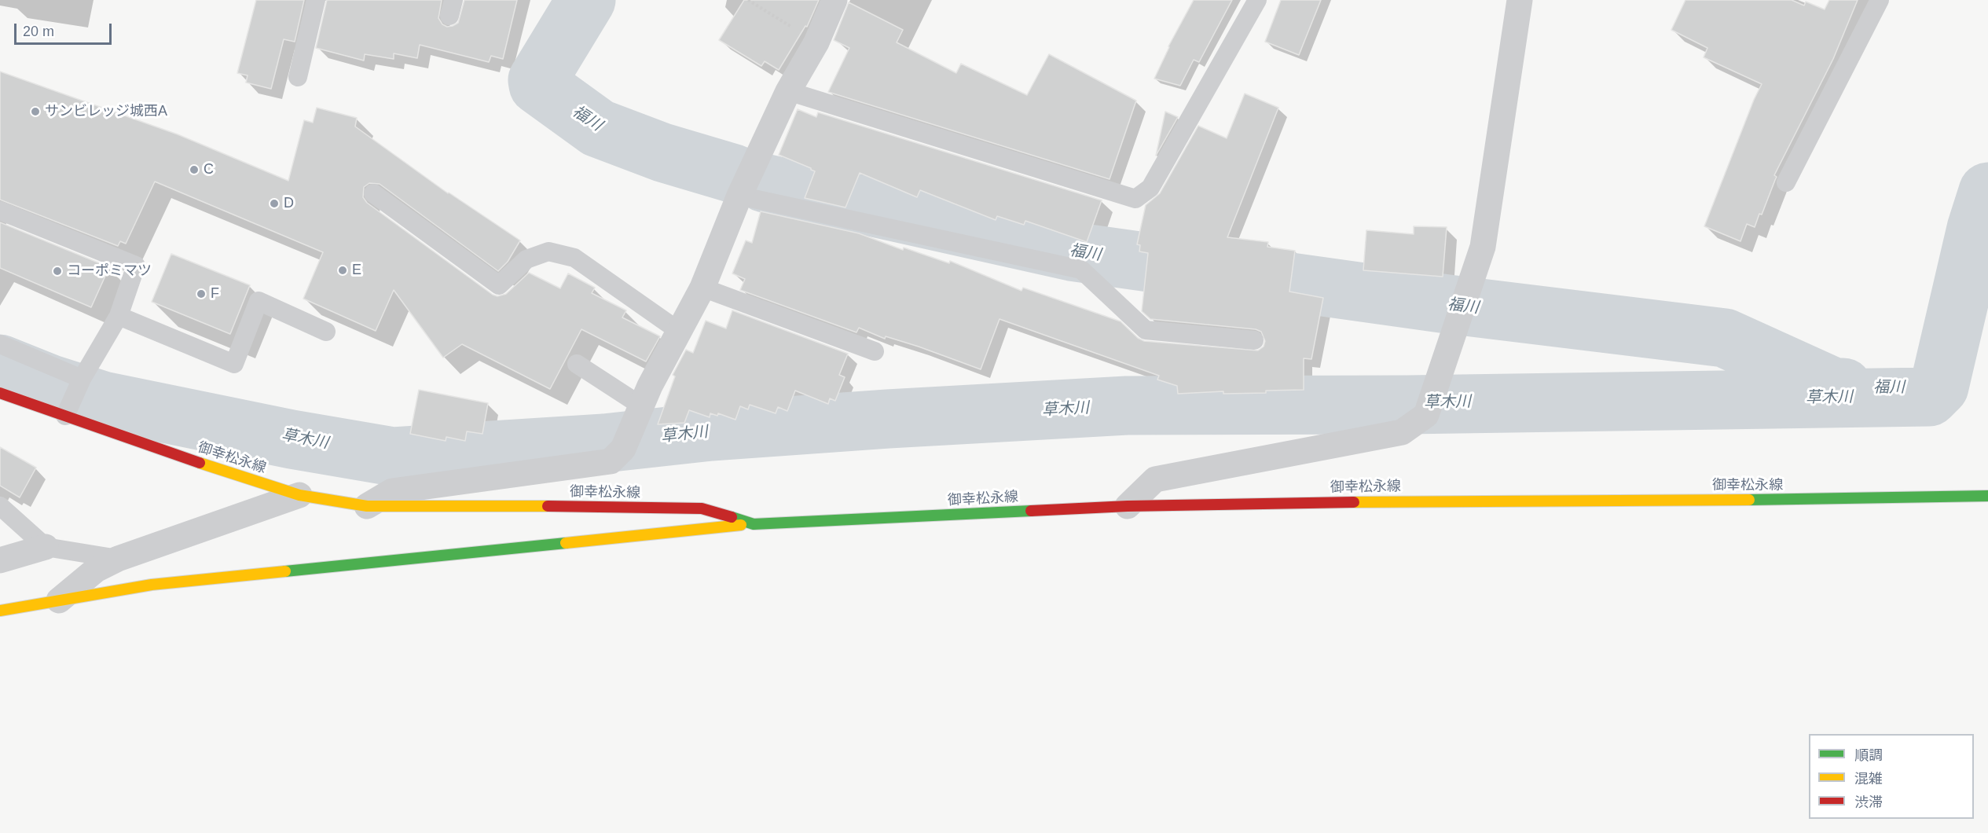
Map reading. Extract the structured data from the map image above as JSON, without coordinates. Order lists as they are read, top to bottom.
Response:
{
  "streets": {
    "main road": ["御幸松永線"]
  },
  "water": ["福川", "草木川"],
  "places": [
    "サンビレッジ城西A",
    "C",
    "D",
    "E",
    "コーポミマツ",
    "F"
  ],
  "legend": ["順調", "混雑", "渋滞"],
  "scale_bar": "20 m"
}
